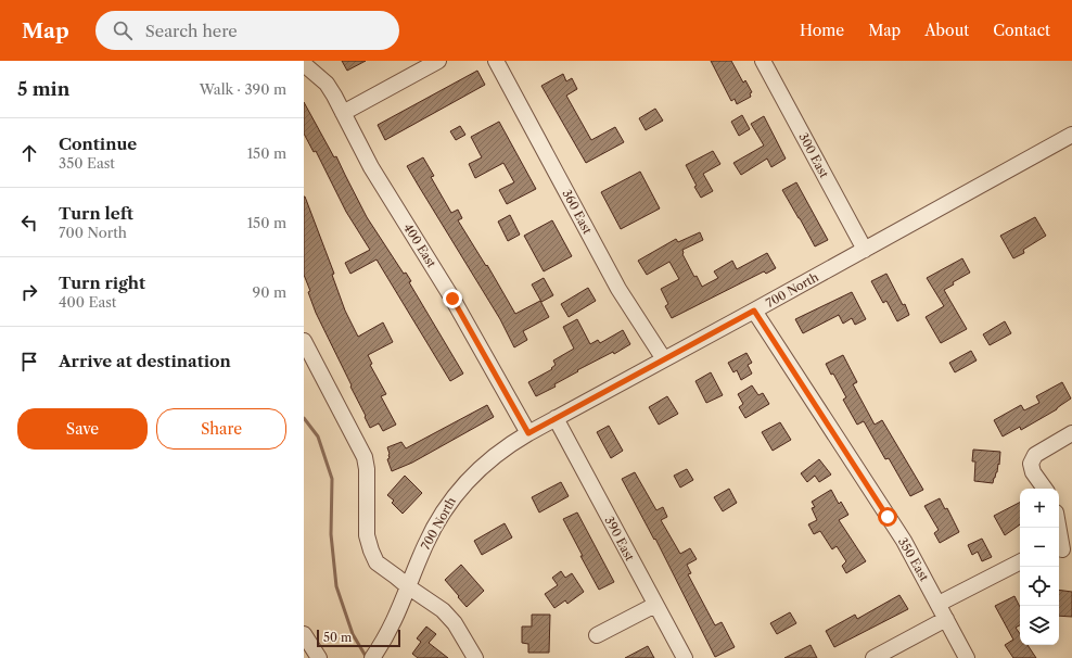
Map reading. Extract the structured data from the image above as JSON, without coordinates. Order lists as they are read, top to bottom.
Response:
{
  "streets": {
    "street": [
      "300 East",
      "360 East",
      "400 East",
      "700 North",
      "390 East",
      "350 East"
    ]
  },
  "crossings": [
    ["300 East", "700 North"],
    ["360 East", "700 North"],
    ["400 East", "700 North"],
    ["700 North", "390 East"],
    ["700 North", "350 East"]
  ],
  "scale_bar": "50 m",
  "page": {
    "header": "Map",
    "search": "Search here",
    "nav": [
      "Home",
      "Map",
      "About",
      "Contact"
    ],
    "heading": ["5 min", "Walk · 390 m"],
    "list": [
      ["Continue", "350 East", "150 m"],
      ["Turn left", "700 North", "150 m"],
      ["Turn right", "400 East", "90 m"],
      "Arrive at destination"
    ],
    "buttons": ["Save", "Share"],
    "map_buttons": ["+", "−"],
    "scale": "50 m"
  }
}
